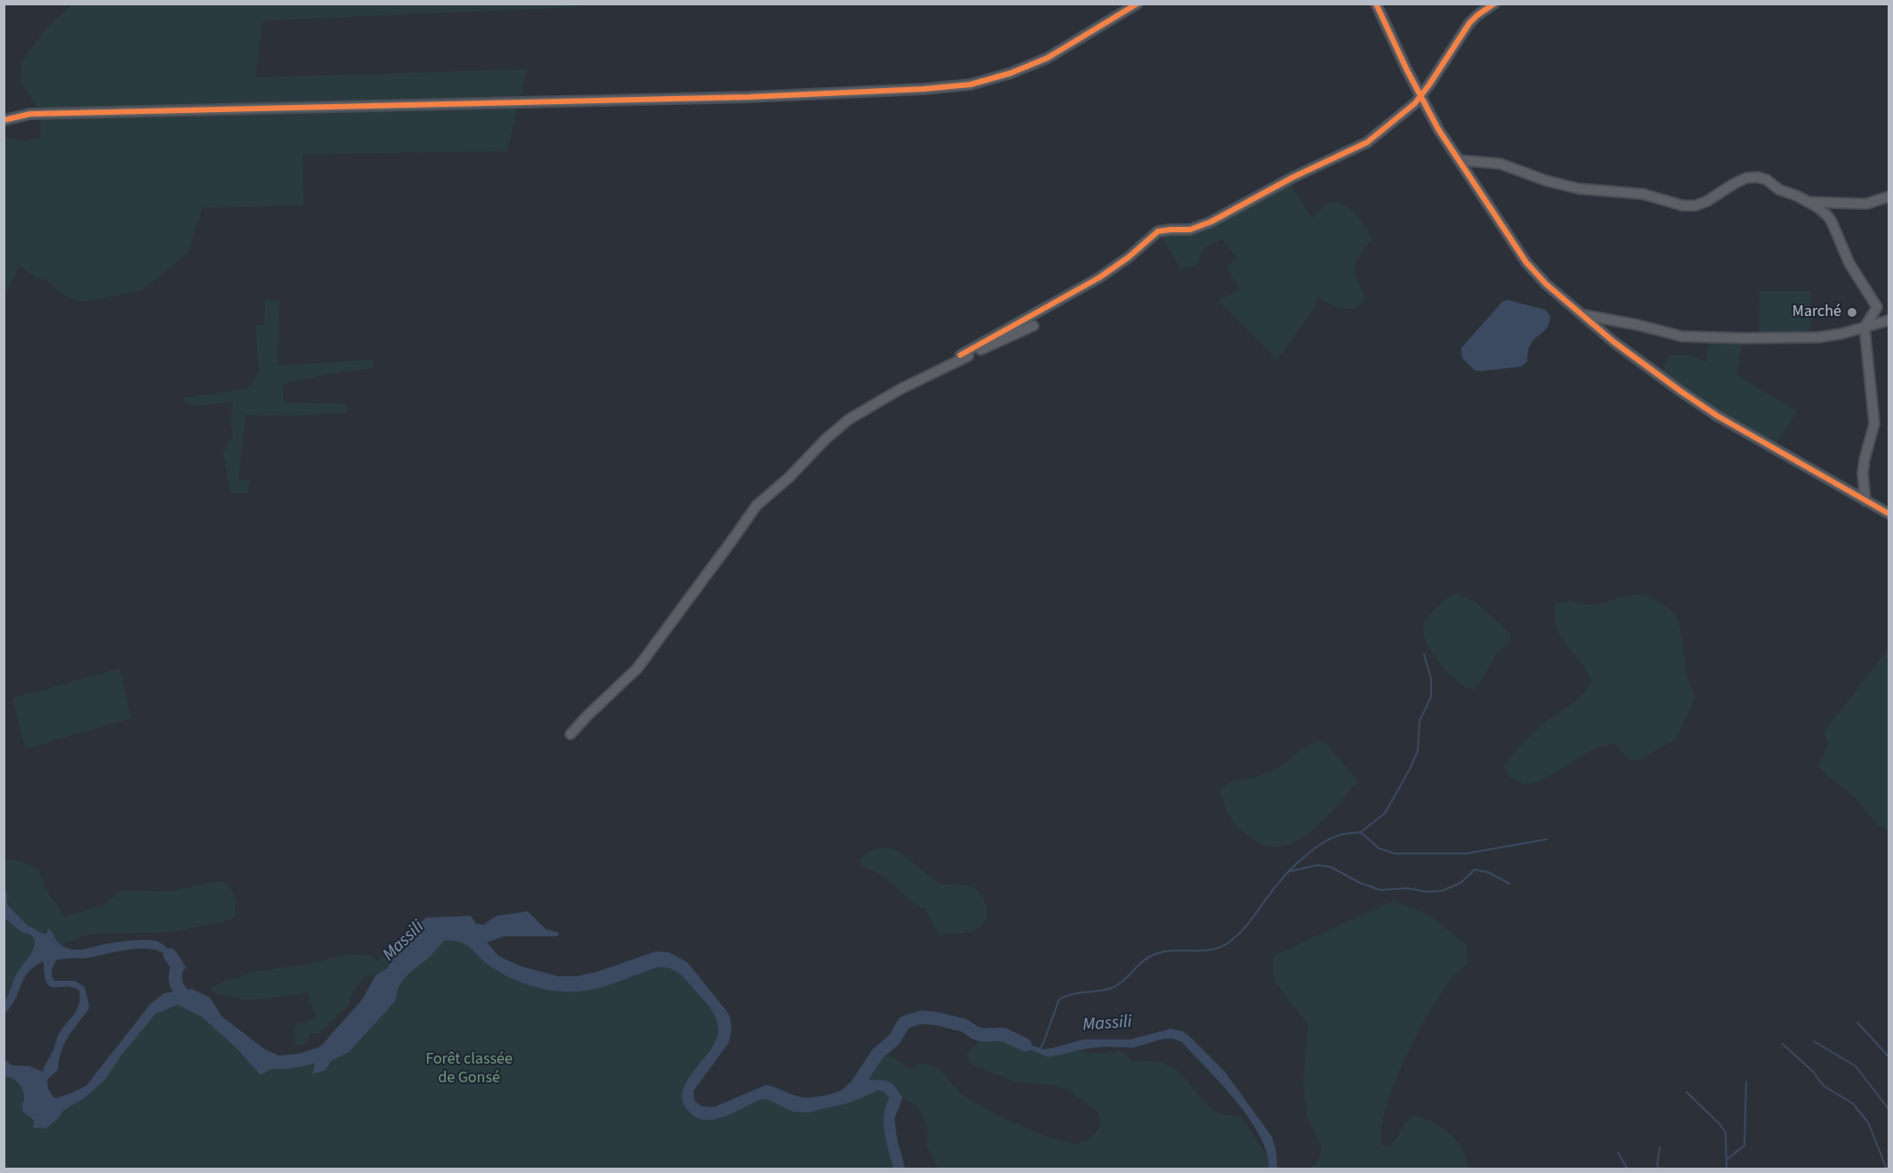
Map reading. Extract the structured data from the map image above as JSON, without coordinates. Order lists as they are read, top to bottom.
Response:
{
  "water": ["Massili"],
  "parks": ["Forêt classée de Gonsé"],
  "places": ["Marché"]
}
